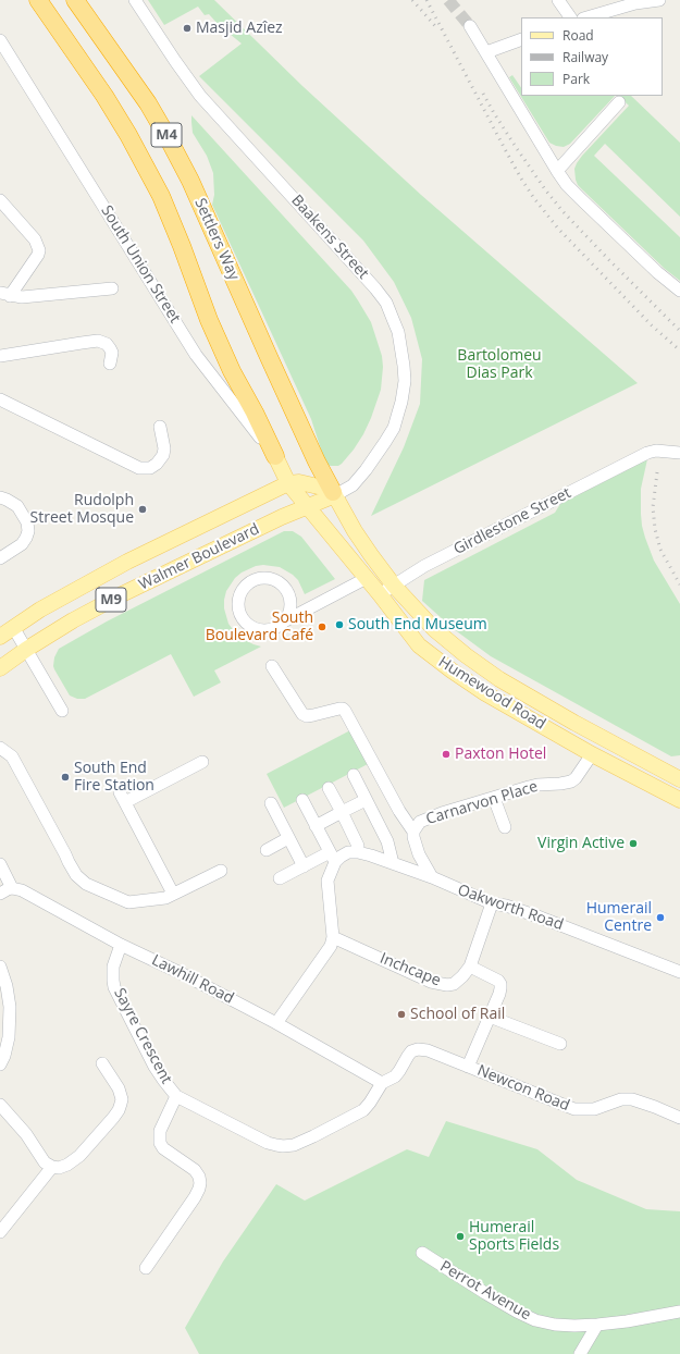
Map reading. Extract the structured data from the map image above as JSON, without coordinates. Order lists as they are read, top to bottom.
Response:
{
  "streets": {
    "highway": ["M4", "Settlers Way"],
    "main road": [
      "South Union Street",
      "Walmer Boulevard",
      "M9",
      "Humewood Road"
    ],
    "street": [
      "Baakens Street",
      "Girdlestone Street",
      "Carnarvon Place",
      "Oakworth Road",
      "Inchcape",
      "Lawhill Road",
      "Sayre Crescent",
      "Newcon Road",
      "Perrot Avenue"
    ]
  },
  "crossings": [
    ["M4", "South Union Street"],
    ["Baakens Street", "Settlers Way"],
    ["Baakens Street", "Walmer Boulevard"],
    ["Baakens Street", "Humewood Road"],
    ["Settlers Way", "Walmer Boulevard"],
    ["Settlers Way", "Humewood Road"],
    ["South Union Street", "Walmer Boulevard"],
    ["South Union Street", "Humewood Road"],
    ["Girdlestone Street", "Humewood Road"],
    ["Walmer Boulevard", "Humewood Road"],
    ["Humewood Road", "Carnarvon Place"],
    ["Carnarvon Place", "Oakworth Road"],
    ["Oakworth Road", "Inchcape"],
    ["Lawhill Road", "Sayre Crescent"],
    ["Lawhill Road", "Newcon Road"],
    ["Sayre Crescent", "Newcon Road"]
  ],
  "parks": ["Bartolomeu Dias Park"],
  "places": [
    "Masjid Azîez",
    "Rudolph Street Mosque",
    "South End Museum",
    "South Boulevard Café",
    "Paxton Hotel",
    "South End Fire Station",
    "Virgin Active",
    "Humerail Centre",
    "School of Rail",
    "Humerail Sports Fields"
  ],
  "legend": ["Road", "Railway", "Park"]
}
